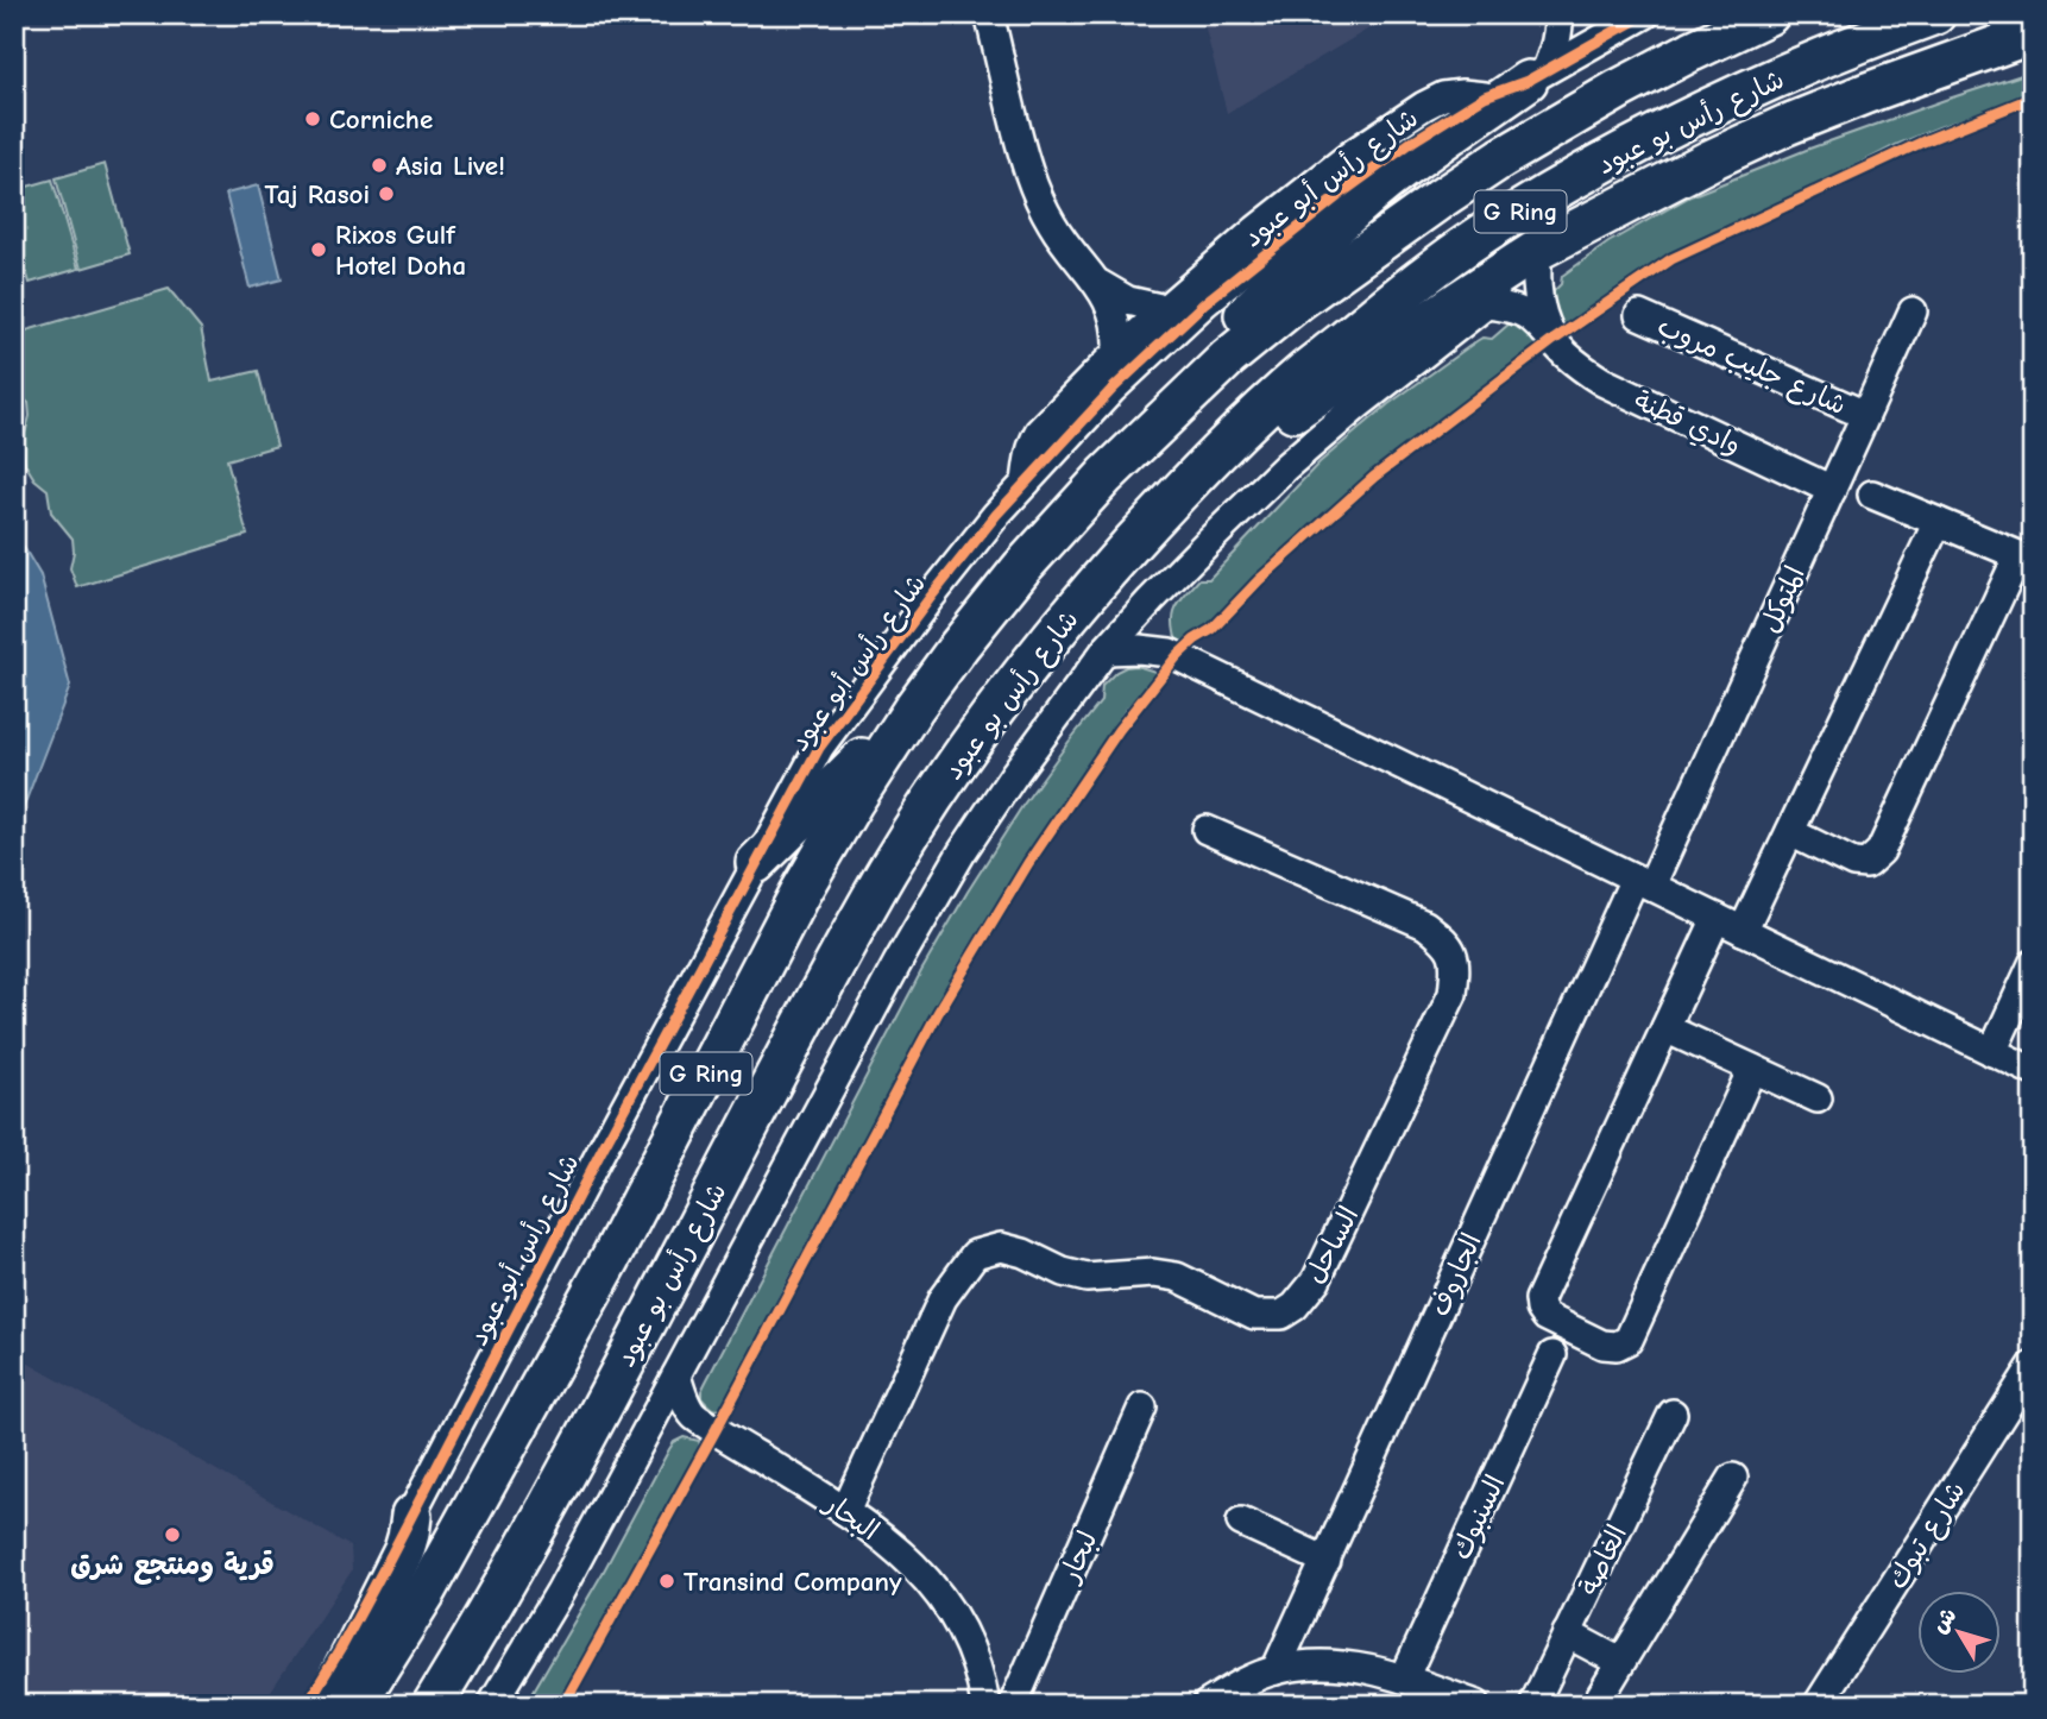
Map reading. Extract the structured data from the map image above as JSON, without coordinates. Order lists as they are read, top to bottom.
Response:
{
  "streets": {
    "highway": ["شارع رأس بو عبود", "G Ring"],
    "street": [
      "شارع رأس أبو عبود",
      "شارع جليب مروب",
      "وادي قطنة",
      "المتوكل",
      "الساحل",
      "الجاروف",
      "البحار",
      "السنبوك",
      "شارع تبوك",
      "لبحار",
      "الغاصة"
    ]
  },
  "crossings": [
    ["شارع جليب مروب", "المتوكل"],
    ["وادي قطنة", "المتوكل"],
    ["المتوكل", "الجاروف"],
    ["الساحل", "البحار"]
  ],
  "places": [
    "Corniche",
    "Asia Live!",
    "Taj Rasoi",
    "Rixos Gulf Hotel Doha",
    "قرية ومنتجع شرق",
    "Transind Company"
  ],
  "north": "top left"
}
